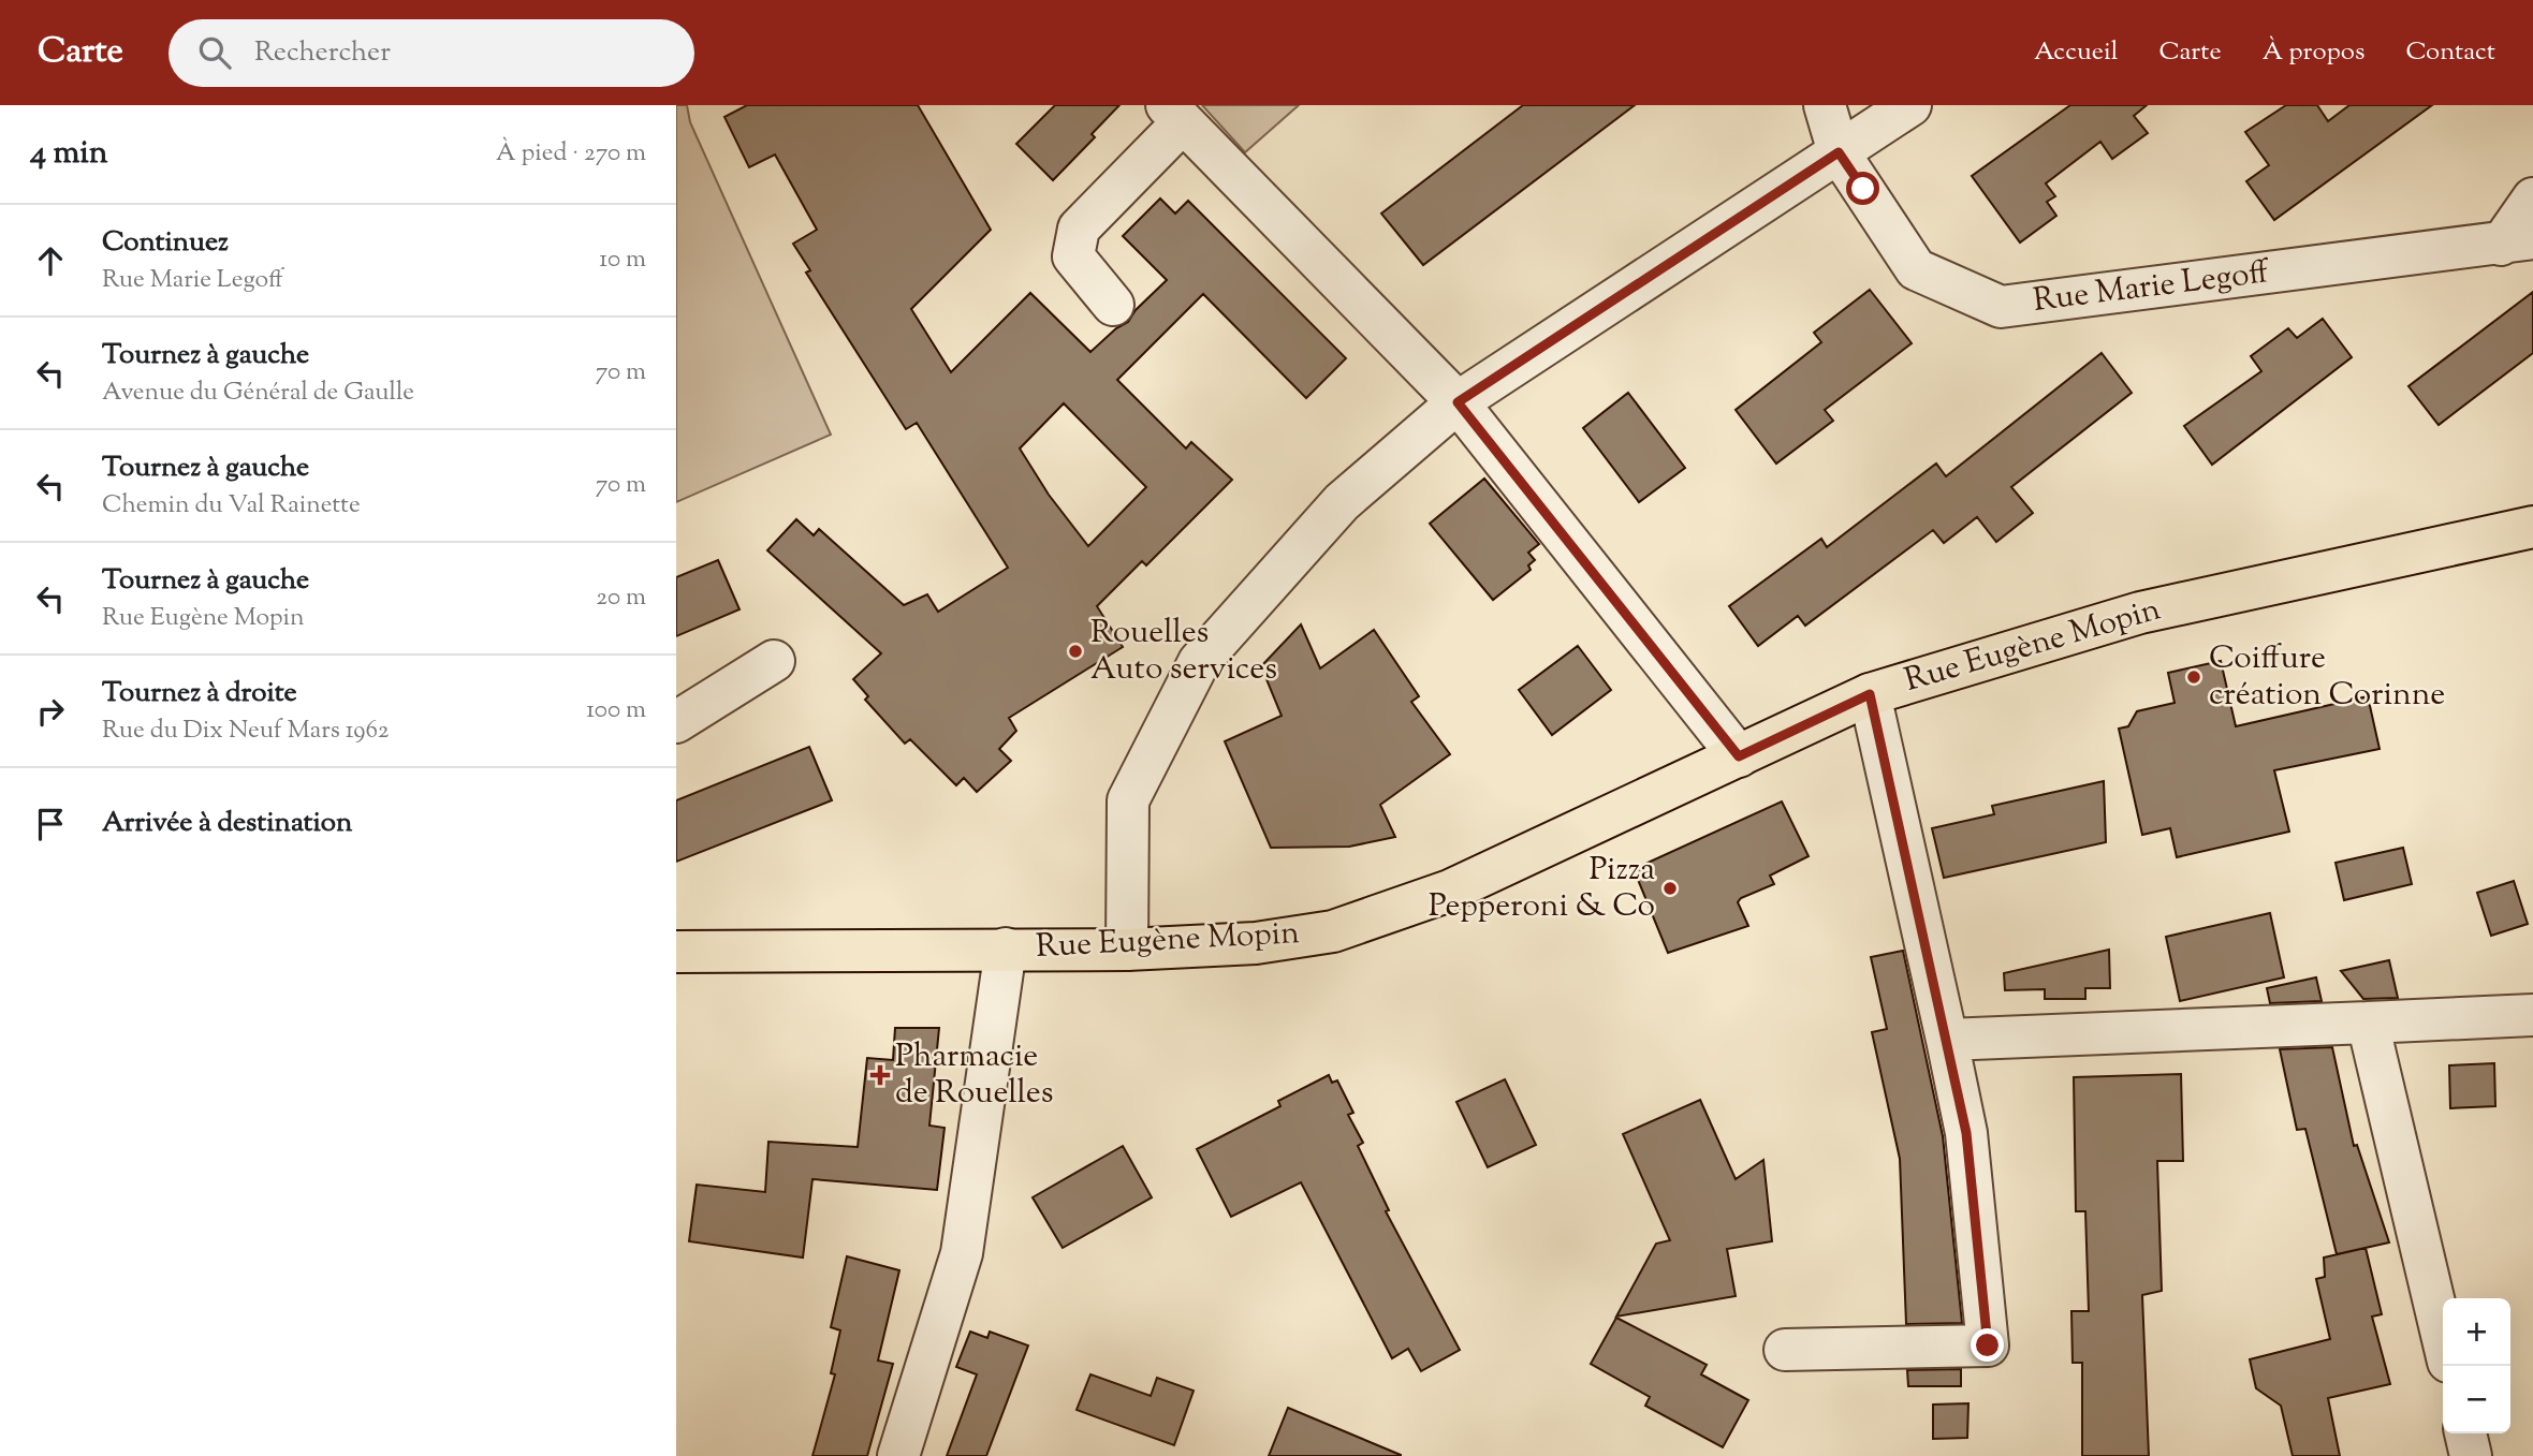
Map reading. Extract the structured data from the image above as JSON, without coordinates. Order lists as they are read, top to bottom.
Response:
{
  "streets": {
    "main road": ["Rue Eugène Mopin"],
    "street": ["Rue Marie Legoff"]
  },
  "places": {
    "other": ["Rouelles Auto services", "Coiffure création Corinne", "Pizza Pepperoni & Co"],
    "health": ["Pharmacie de Rouelles"]
  },
  "page": {
    "header": "Carte",
    "search": "Rechercher",
    "nav": [
      "Accueil",
      "Carte",
      "À propos",
      "Contact"
    ],
    "heading": ["4 min", "À pied · 270 m"],
    "list": [
      ["Continuez", "Rue Marie Legoff", "10 m"],
      ["Tournez à gauche", "Avenue du Général de Gaulle", "70 m"],
      ["Tournez à gauche", "Chemin du Val Rainette", "70 m"],
      ["Tournez à gauche", "Rue Eugène Mopin", "20 m"],
      ["Tournez à droite", "Rue du Dix Neuf Mars 1962", "100 m"],
      "Arrivée à destination"
    ],
    "map_buttons": ["+", "−"]
  }
}
